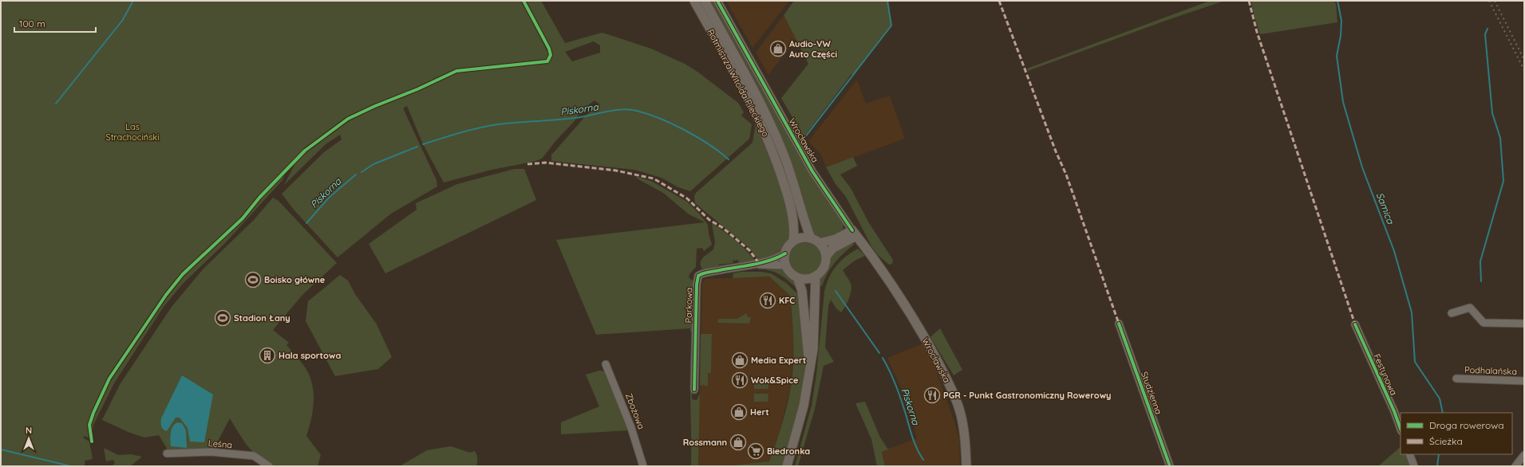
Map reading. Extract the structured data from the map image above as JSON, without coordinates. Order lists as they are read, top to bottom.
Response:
{
  "streets": {
    "main road": ["Rotmistrza Witolda Pileckiego", "Wrocławska"],
    "street": [
      "Parkowa",
      "Podhalańska",
      "Festynowa",
      "Studzienna",
      "Zbożowa",
      "Leśna"
    ]
  },
  "water": ["Piskorna", "Samica"],
  "parks": ["Las Strachociński"],
  "places": {
    "shop": [
      "Audio-VW Auto Części",
      "Media Expert",
      "Hert",
      "Rossmann"
    ],
    "sports": ["Boisko główne", "Stadion Łany"],
    "restaurant": ["KFC", "Wok&Spice", "PGR - Punkt Gastronomiczny Rowerowy"],
    "building": ["Hala sportowa"],
    "supermarket": ["Biedronka"]
  },
  "legend": ["Droga rowerowa", "Ścieżka"],
  "scale_bar": "100 m",
  "north": "top"
}
